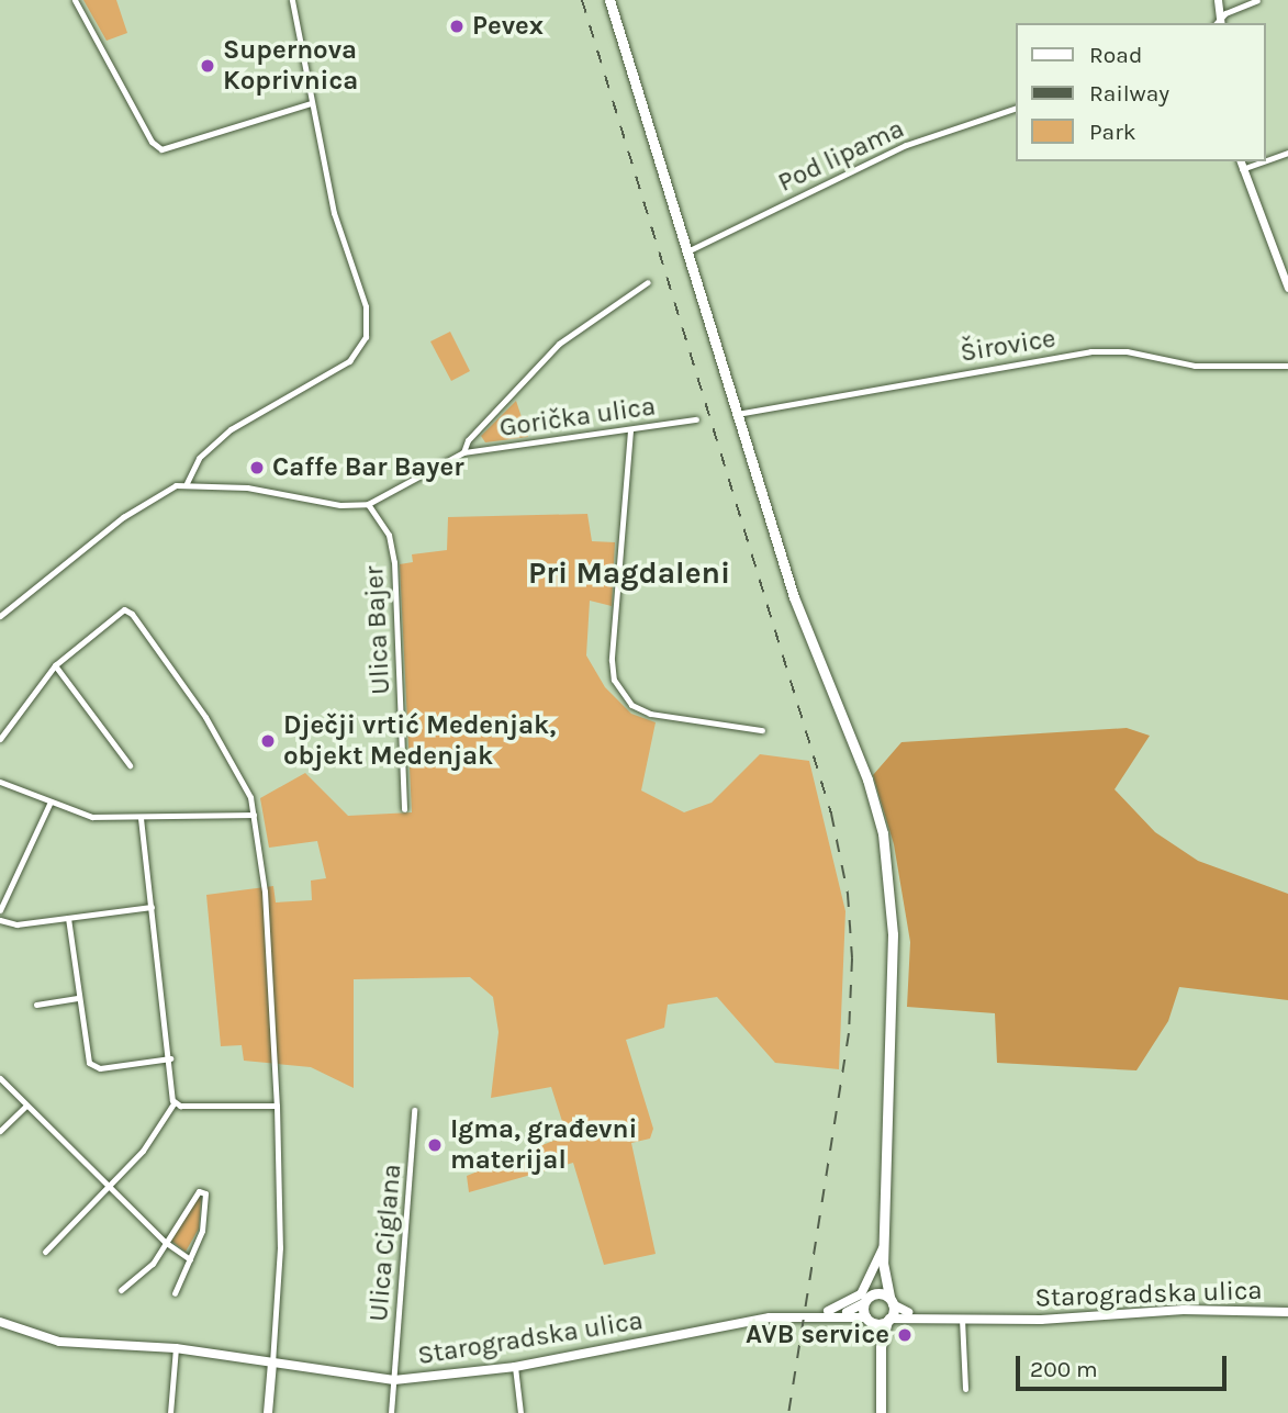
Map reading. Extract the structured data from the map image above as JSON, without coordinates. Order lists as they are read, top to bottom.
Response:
{
  "streets": {
    "main road": ["Starogradska ulica"],
    "street": [
      "Pod lipama",
      "Širovice",
      "Gorička ulica",
      "Ulica Bajer",
      "Ulica Ciglana"
    ]
  },
  "crossings": [
    ["Gorička ulica", "Ulica Bajer"],
    ["Ulica Ciglana", "Starogradska ulica"]
  ],
  "districts": ["Pri Magdaleni"],
  "places": [
    "Pevex",
    "Supernova Koprivnica",
    "Caffe Bar Bayer",
    "Dječji vrtić Medenjak, objekt Medenjak",
    "Igma, građevni materijal",
    "AVB service"
  ],
  "legend": ["Road", "Railway", "Park"],
  "scale_bar": "200 m"
}
